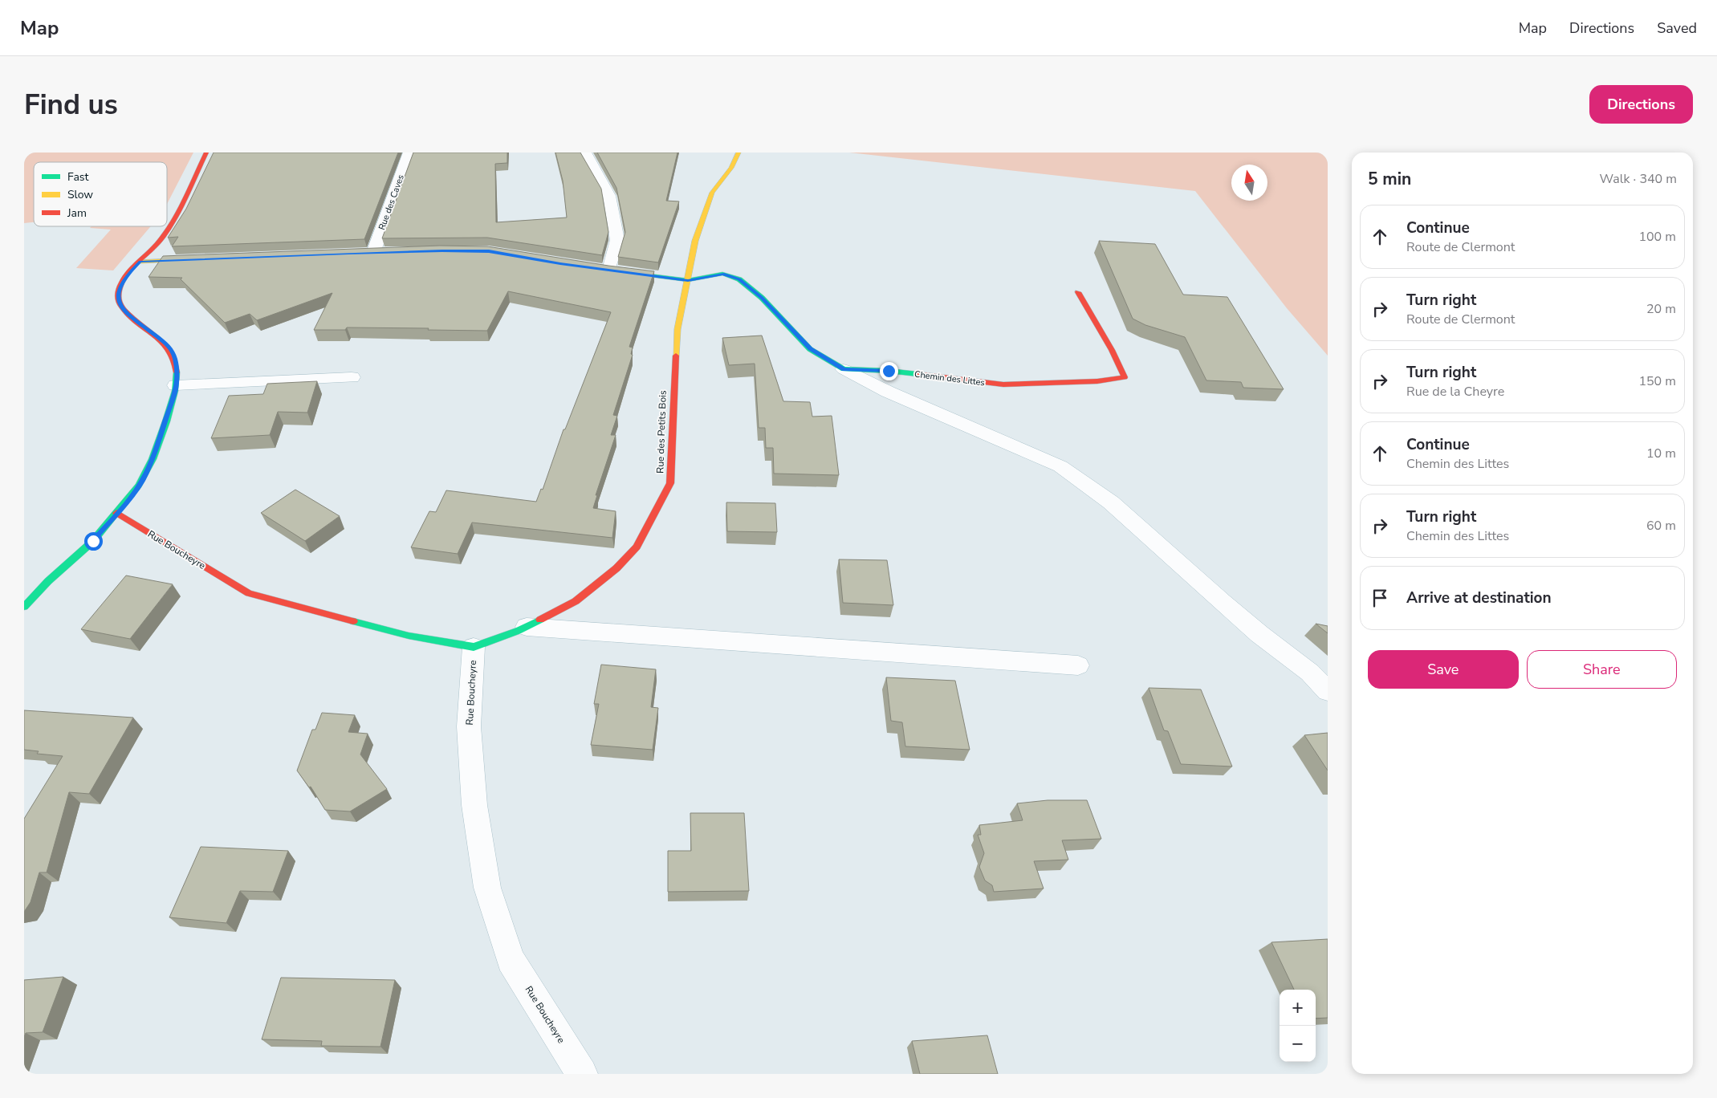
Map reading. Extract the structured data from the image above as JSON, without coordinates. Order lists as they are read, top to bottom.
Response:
{
  "streets": {
    "street": [
      "Rue des Caves",
      "Chemin des Littes",
      "Rue des Petits Bois",
      "Rue Boucheyre"
    ]
  },
  "crossings": [
    ["Chemin des Littes", "Rue des Petits Bois"],
    ["Rue des Petits Bois", "Rue Boucheyre"]
  ],
  "legend": ["Fast", "Slow", "Jam"],
  "north": "top",
  "page": {
    "header": "Map",
    "nav": ["Map", "Directions", "Saved"],
    "buttons": [
      "Directions",
      ["Save", "Share"]
    ],
    "title": "Find us",
    "heading": ["5 min", "Walk · 340 m"],
    "list": [
      ["Continue", "Route de Clermont", "100 m"],
      ["Turn right", "Route de Clermont", "20 m"],
      ["Turn right", "Rue de la Cheyre", "150 m"],
      ["Continue", "Chemin des Littes", "10 m"],
      ["Turn right", "Chemin des Littes", "60 m"],
      "Arrive at destination"
    ],
    "map_buttons": ["+", "−"]
  }
}
